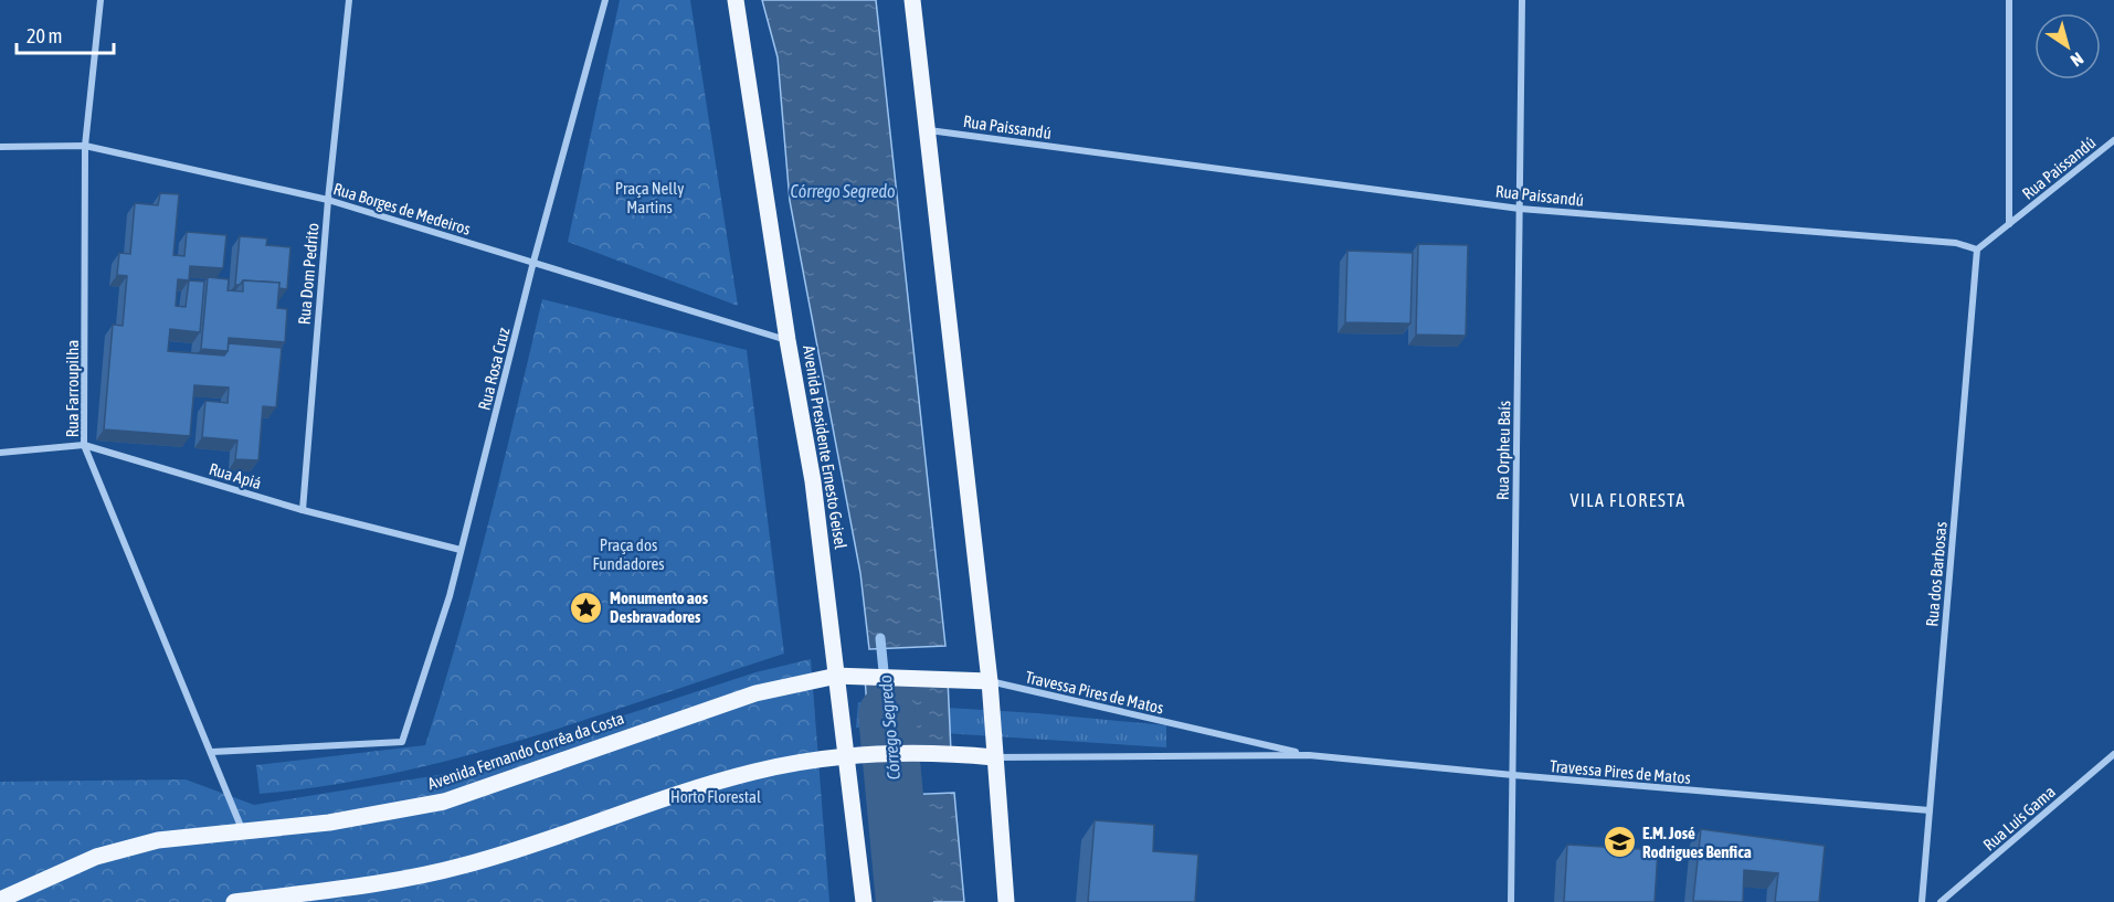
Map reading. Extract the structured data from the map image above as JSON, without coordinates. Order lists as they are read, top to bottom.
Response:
{
  "streets": {
    "main road": ["Avenida Presidente Ernesto Geisel", "Avenida Fernando Corrêa da Costa"],
    "street": [
      "Rua Paissandú",
      "Rua Borges de Medeiros",
      "Rua Dom Pedrito",
      "Rua Rosa Cruz",
      "Rua Farroupilha",
      "Rua Orpheu Baís",
      "Rua Apiá",
      "Rua dos Barbosas",
      "Travessa Pires de Matos",
      "Rua Luís Gama"
    ]
  },
  "crossings": [
    ["Rua Paissandú", "Rua Orpheu Baís"],
    ["Rua Paissandú", "Rua dos Barbosas"],
    ["Rua Borges de Medeiros", "Rua Dom Pedrito"],
    ["Rua Borges de Medeiros", "Rua Rosa Cruz"],
    ["Rua Borges de Medeiros", "Rua Farroupilha"],
    ["Rua Borges de Medeiros", "Avenida Presidente Ernesto Geisel"],
    ["Rua Dom Pedrito", "Rua Apiá"],
    ["Rua Rosa Cruz", "Rua Farroupilha"],
    ["Rua Rosa Cruz", "Rua Apiá"],
    ["Rua Farroupilha", "Rua Apiá"],
    ["Rua Farroupilha", "Avenida Fernando Corrêa da Costa"],
    ["Avenida Presidente Ernesto Geisel", "Avenida Fernando Corrêa da Costa"],
    ["Rua Orpheu Baís", "Travessa Pires de Matos"],
    ["Rua dos Barbosas", "Travessa Pires de Matos"],
    ["Travessa Pires de Matos", "Avenida Fernando Corrêa da Costa"]
  ],
  "districts": ["VILA FLORESTA"],
  "water": ["Córrego Segredo"],
  "parks": ["Praça Nelly Martins", "Praça dos Fundadores", "Horto Florestal"],
  "places": {
    "place": ["Monumento aos Desbravadores"],
    "school or university": ["E.M. José Rodrigues Benfica"]
  },
  "scale_bar": "20 m",
  "north": "bottom right"
}
